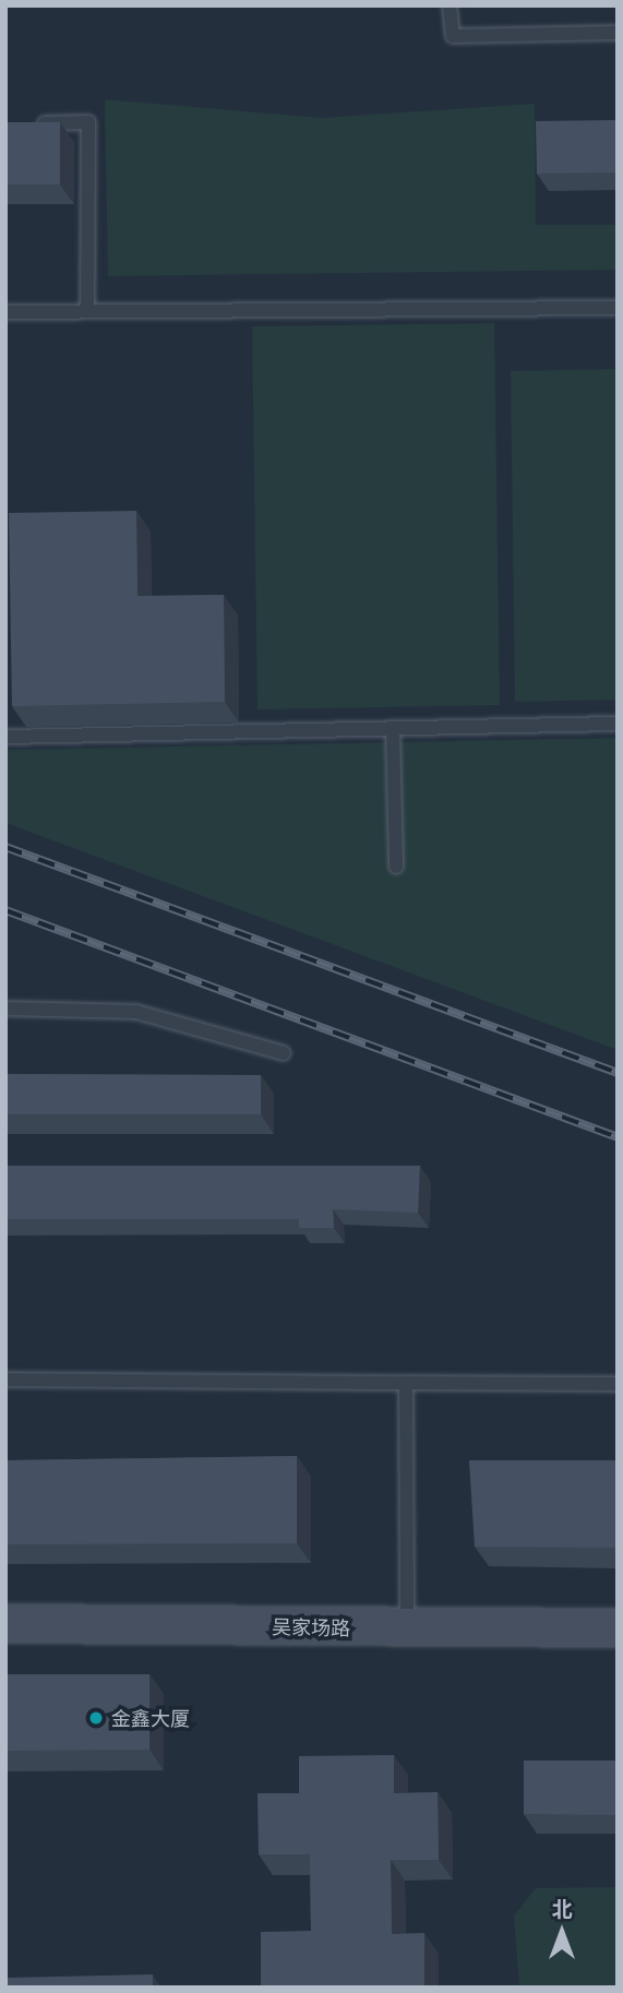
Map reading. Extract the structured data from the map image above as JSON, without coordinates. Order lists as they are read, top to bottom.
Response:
{
  "streets": {
    "street": ["吴家场路"]
  },
  "places": ["金鑫大厦"],
  "north": "top"
}
